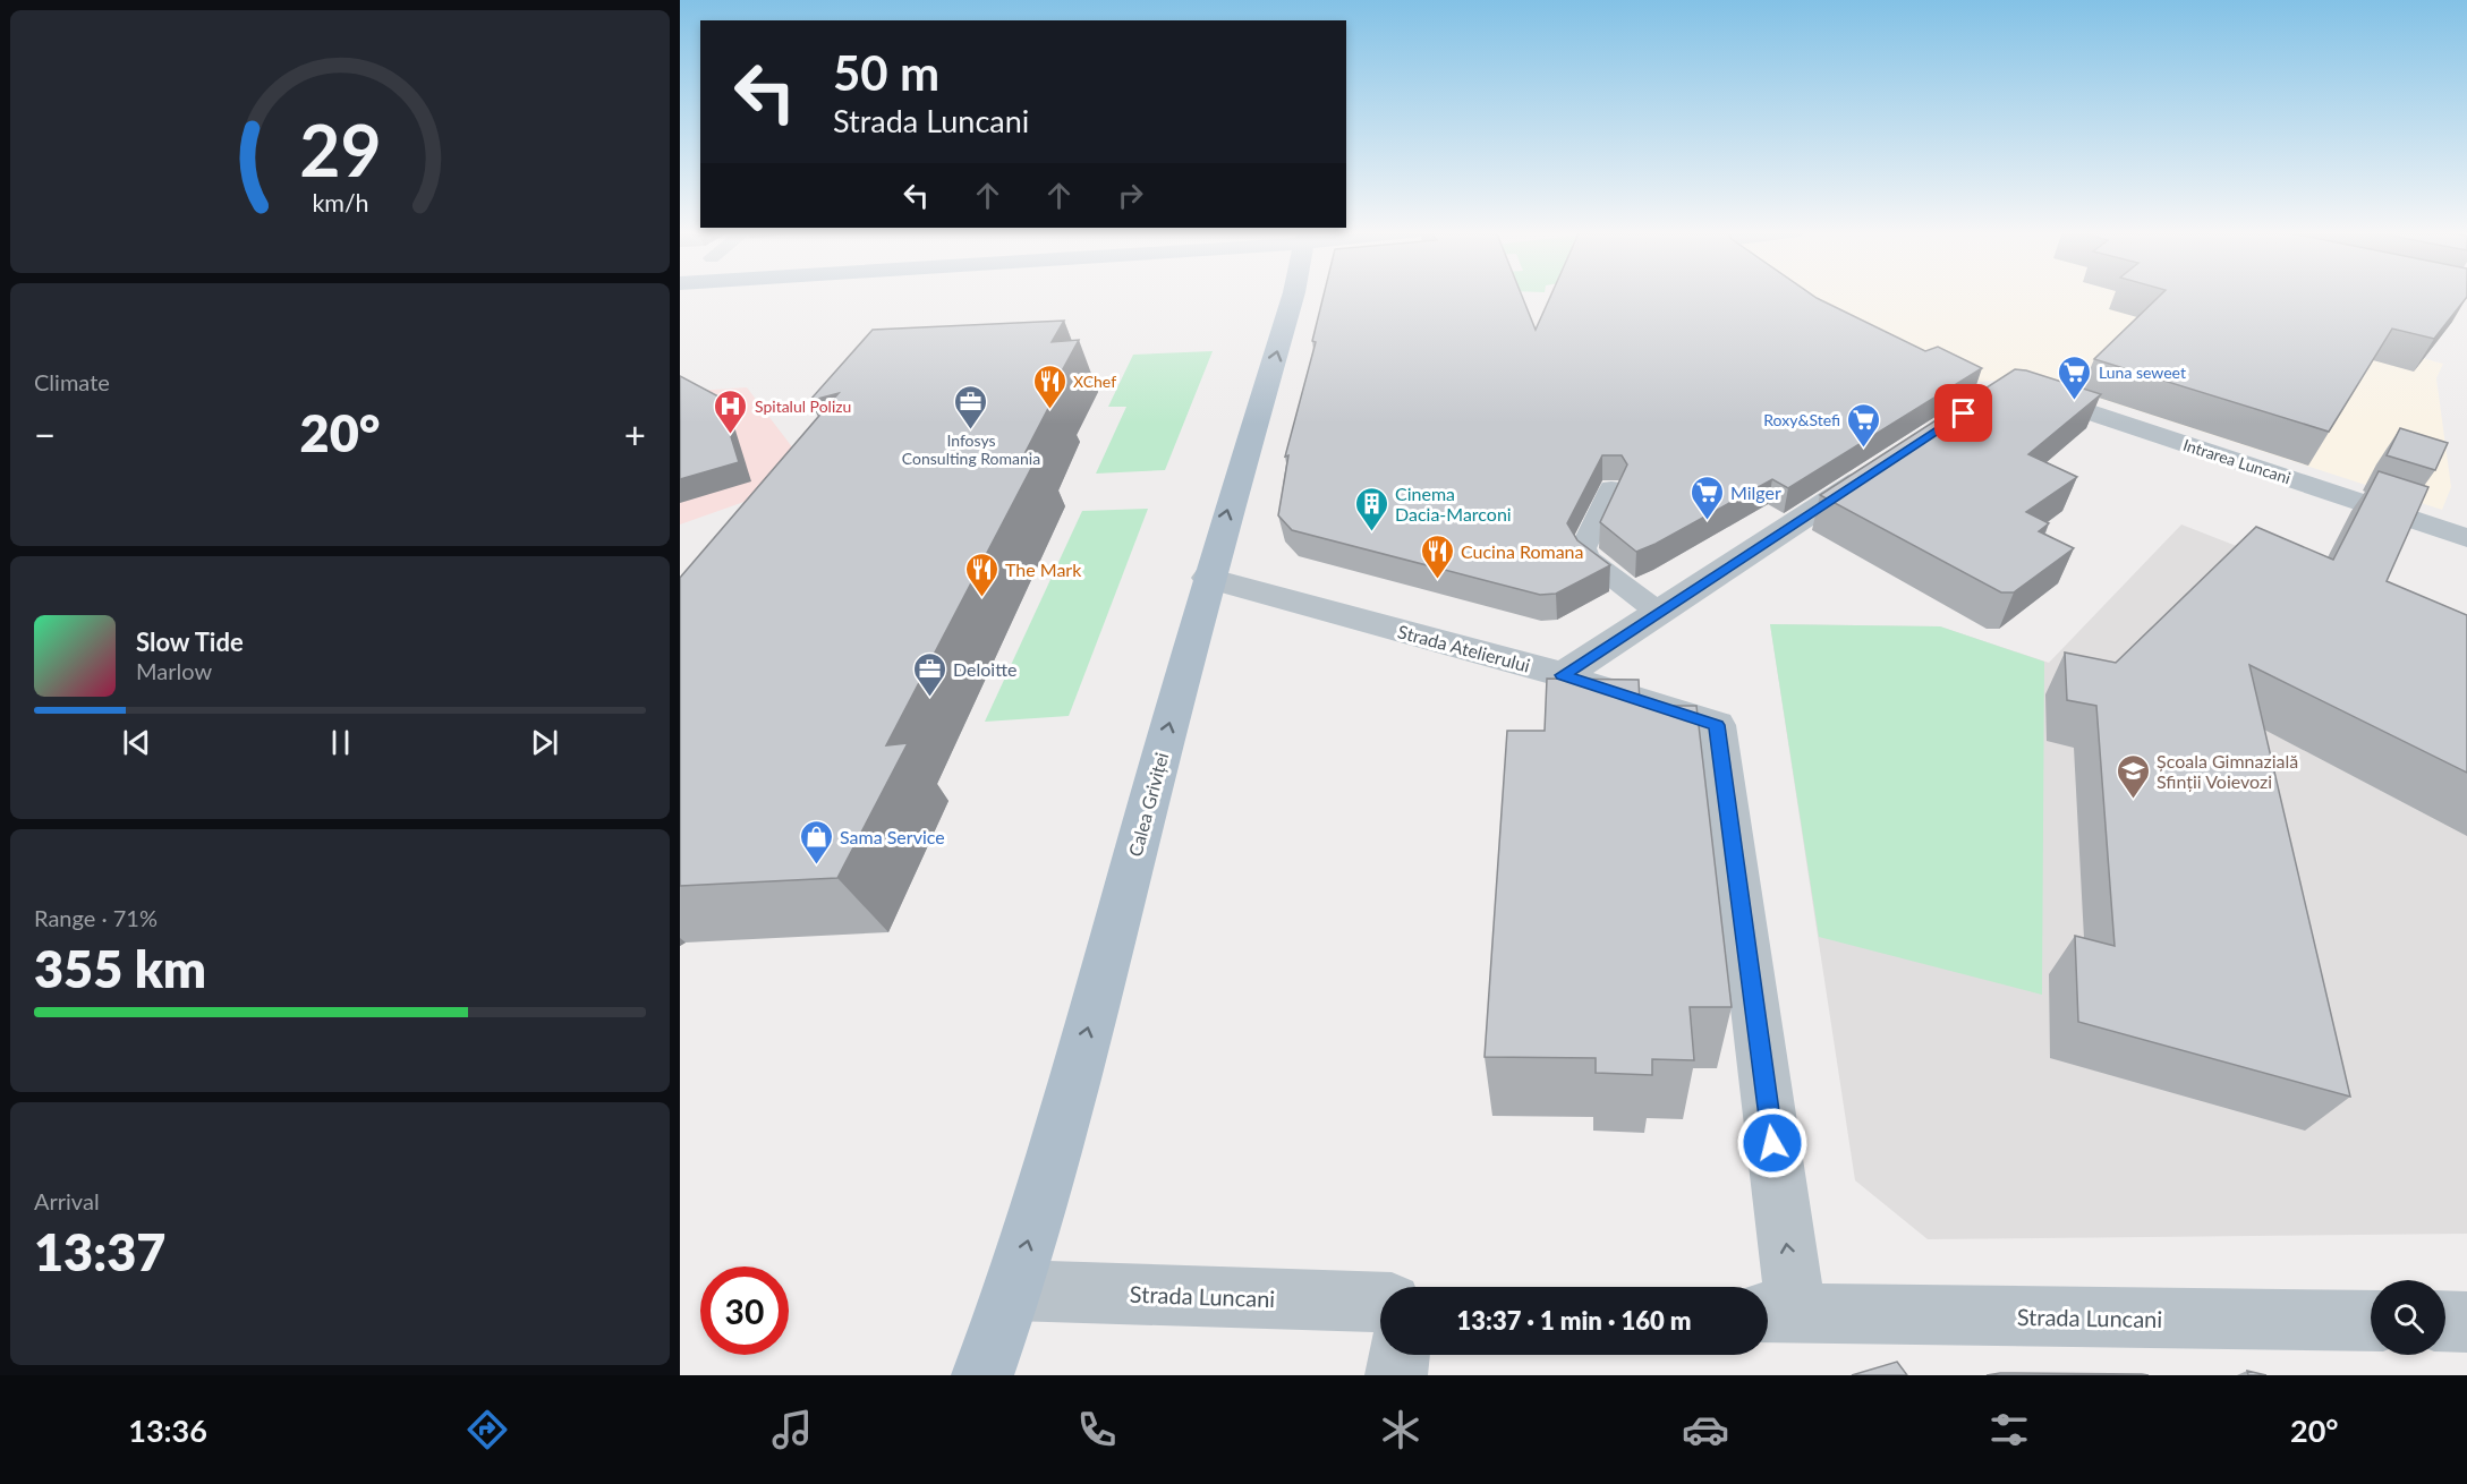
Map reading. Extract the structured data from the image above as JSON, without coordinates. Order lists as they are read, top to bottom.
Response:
{
  "streets": {
    "main road": ["Calea Griviței"],
    "street": ["Intrarea Luncani", "Strada Atelierului", "Strada Luncani"]
  },
  "crossings": [
    ["Strada Atelierului", "Calea Griviței"],
    ["Strada Atelierului", "Strada Luncani"],
    ["Calea Griviței", "Strada Luncani"]
  ],
  "one_way": ["Calea Griviței", "Strada Luncani"],
  "places": {
    "supermarket": ["Luna seweet", "Roxy&Stefi", "Milger"],
    "restaurant": ["XChef", "Cucina Romana", "The Mark"],
    "office": ["Infosys Consulting Romania", "Deloitte"],
    "hospital": ["Spitalul Polizu"],
    "building": ["Cinema Dacia-Marconi"],
    "school or university": ["Școala Gimnazială Sfinții Voievozi"],
    "shop": ["Sama Service"]
  },
  "page": {
    "turn": ["50 m", "Strada Luncani"],
    "tile": [
      "Climate",
      ["Range · 71%", "355 km"],
      ["Arrival", "13:37"]
    ],
    "heat": ["−", "20°", "+"],
    "song": ["Slow Tide", "Marlow"],
    "limit": "30",
    "trip": "13:37 · 1 min · 160 m",
    "tabs": ["13:36", "20°"],
    "gauge": ["29", "km/h"]
  }
}
